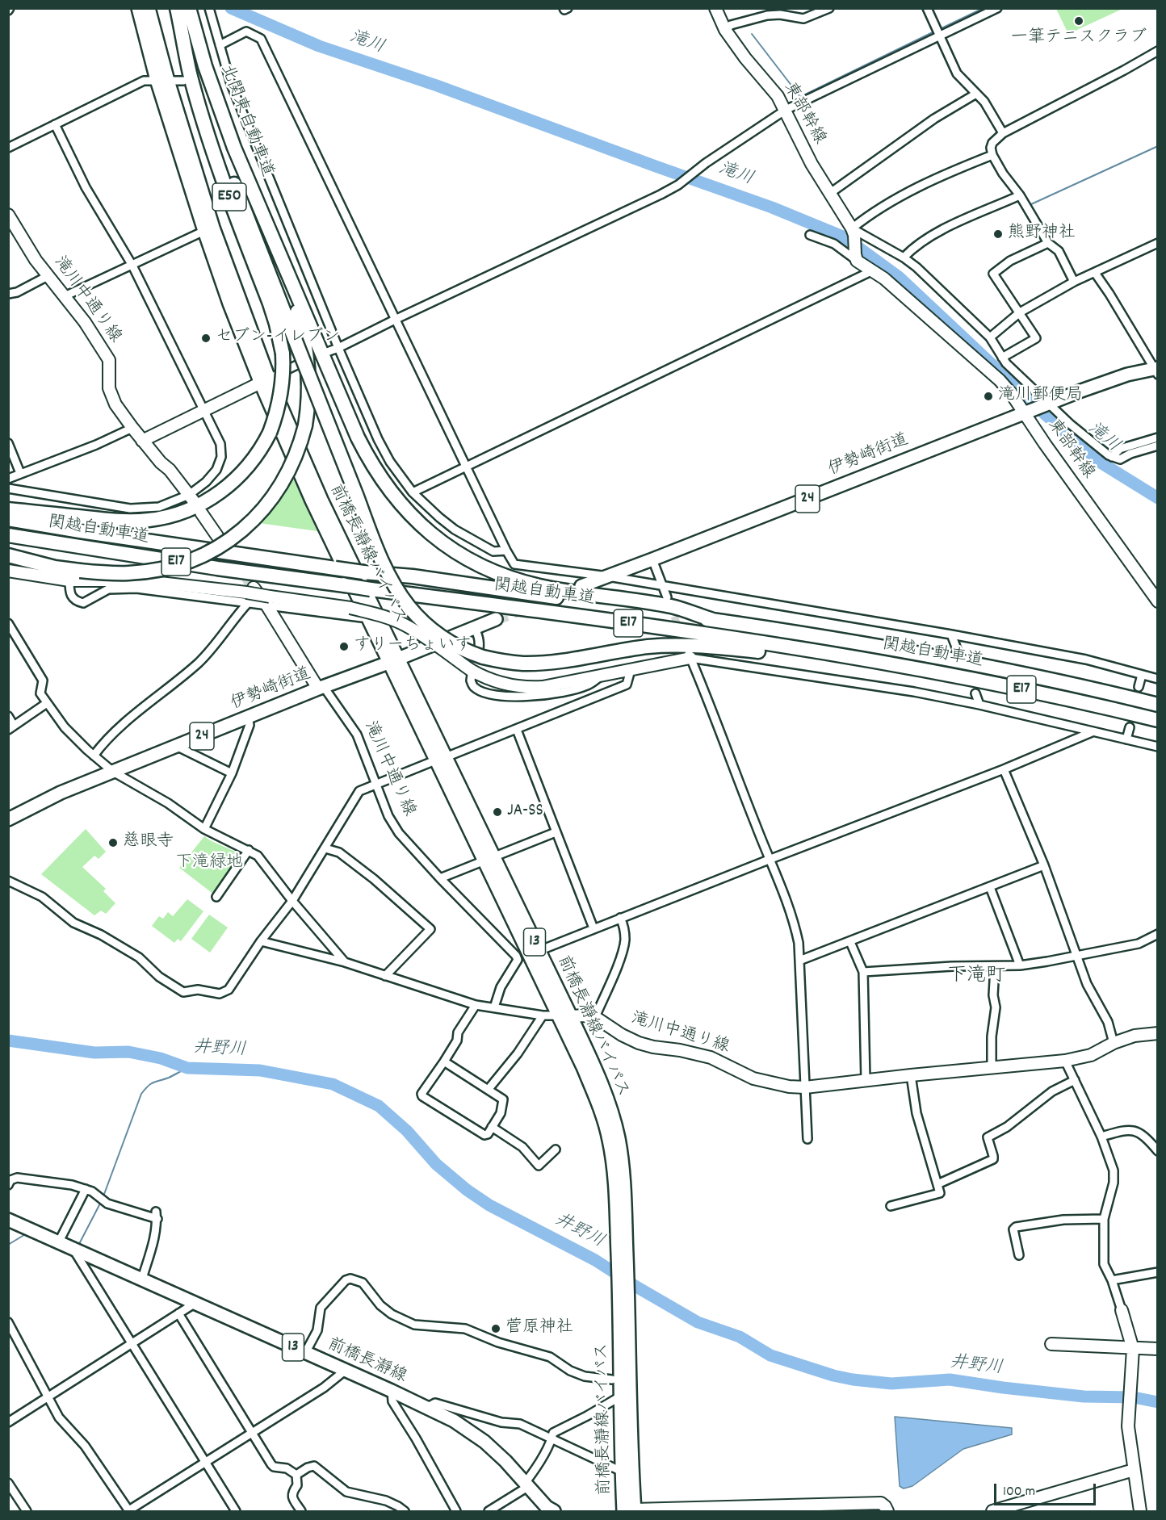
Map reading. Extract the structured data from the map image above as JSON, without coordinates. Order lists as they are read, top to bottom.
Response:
{
  "streets": {
    "highway": [
      "北関東自動車道",
      "E50",
      "関越自動車道",
      "E17"
    ],
    "main road": [
      "伊勢崎街道",
      "24",
      "前橋長瀞線バイパス",
      "13",
      "前橋長瀞線"
    ],
    "street": ["東部幹線", "滝川中通り線"]
  },
  "crossings": [
    ["東部幹線", "伊勢崎街道"],
    ["滝川中通り線", "伊勢崎街道"],
    ["伊勢崎街道", "前橋長瀞線バイパス"]
  ],
  "districts": ["下滝町"],
  "water": ["滝川", "井野川"],
  "parks": ["下滝緑地"],
  "places": [
    "一筆テニスクラブ",
    "熊野神社",
    "セブン-イレブン",
    "滝川郵便局",
    "すりーちょいす",
    "JA-SS",
    "慈眼寺",
    "菅原神社"
  ],
  "scale_bar": "100 m"
}
